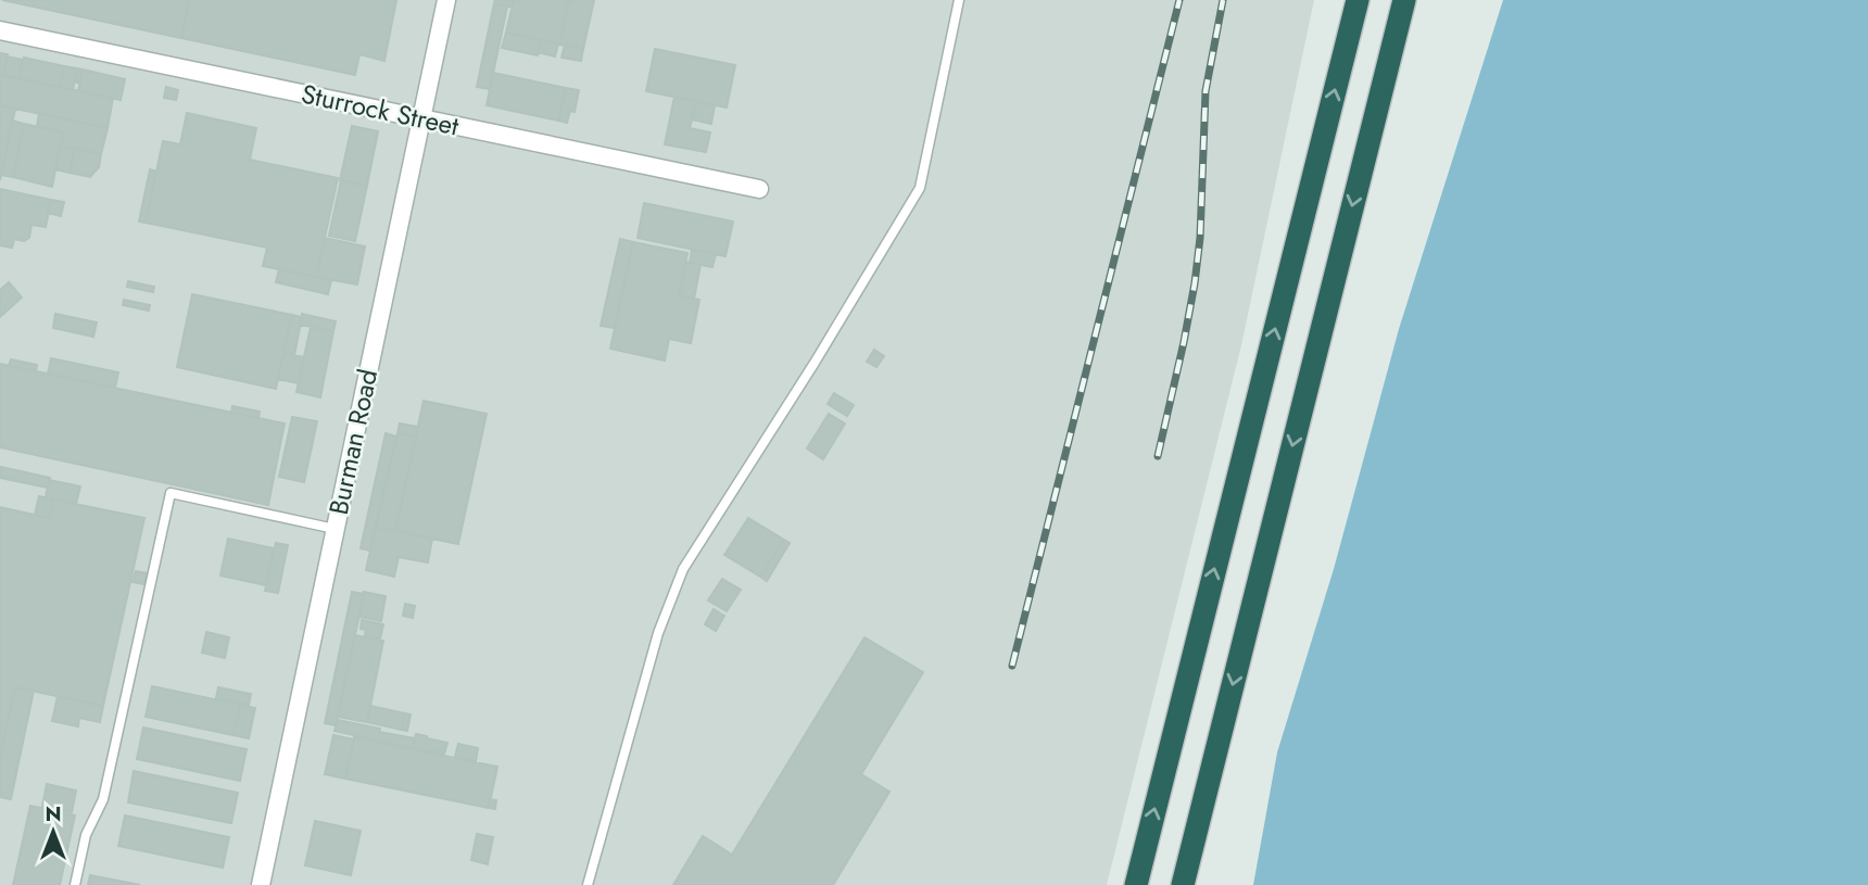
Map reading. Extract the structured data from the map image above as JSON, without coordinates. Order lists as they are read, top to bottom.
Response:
{
  "streets": {
    "street": ["Sturrock Street", "Burman Road"]
  },
  "crossings": [
    ["Sturrock Street", "Burman Road"]
  ],
  "north": "top"
}
